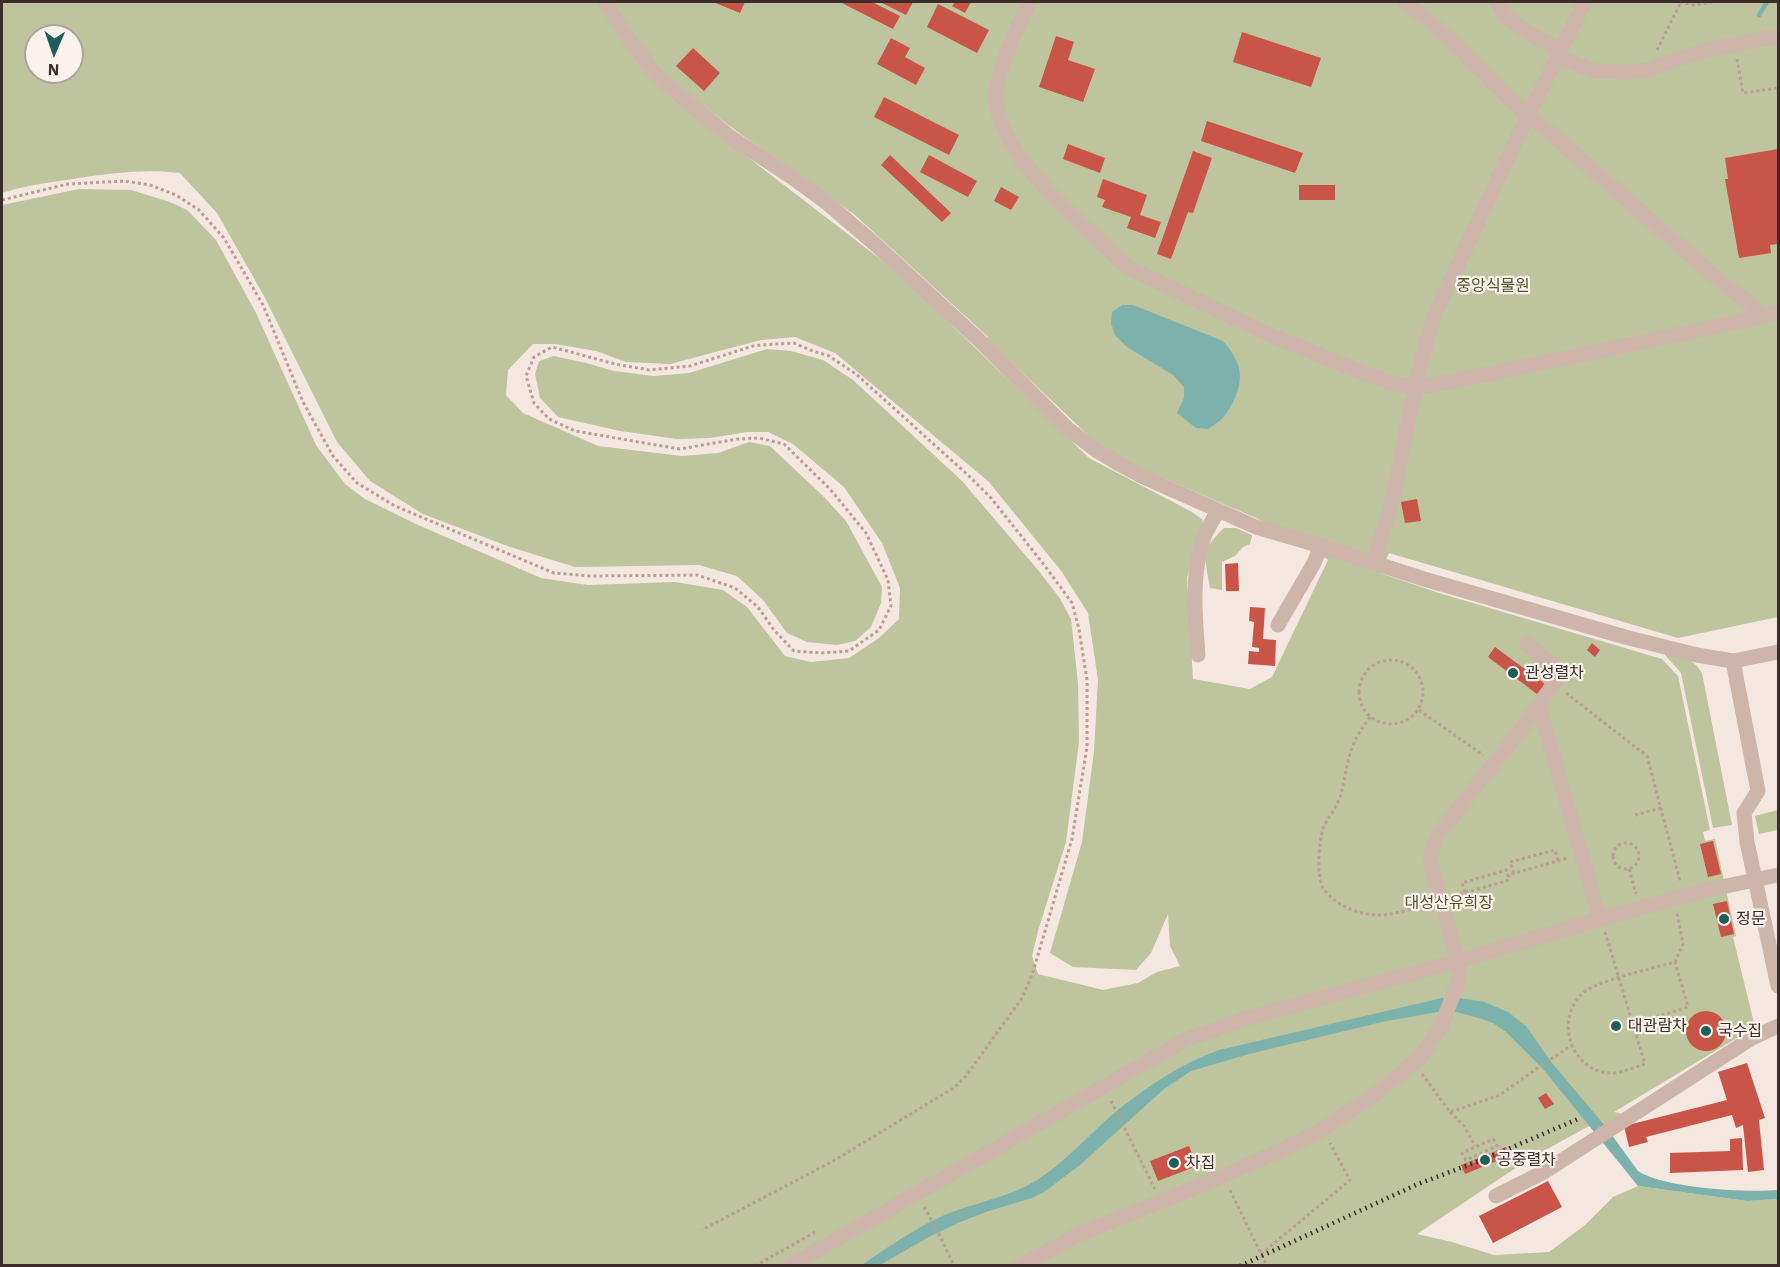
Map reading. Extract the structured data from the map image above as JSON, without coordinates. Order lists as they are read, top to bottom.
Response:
{
  "parks": ["중앙식물원", "대성산유희장"],
  "places": [
    "관성렬차",
    "정문",
    "대관람차",
    "국수집",
    "공중렬차",
    "차집"
  ],
  "north": "bottom"
}
